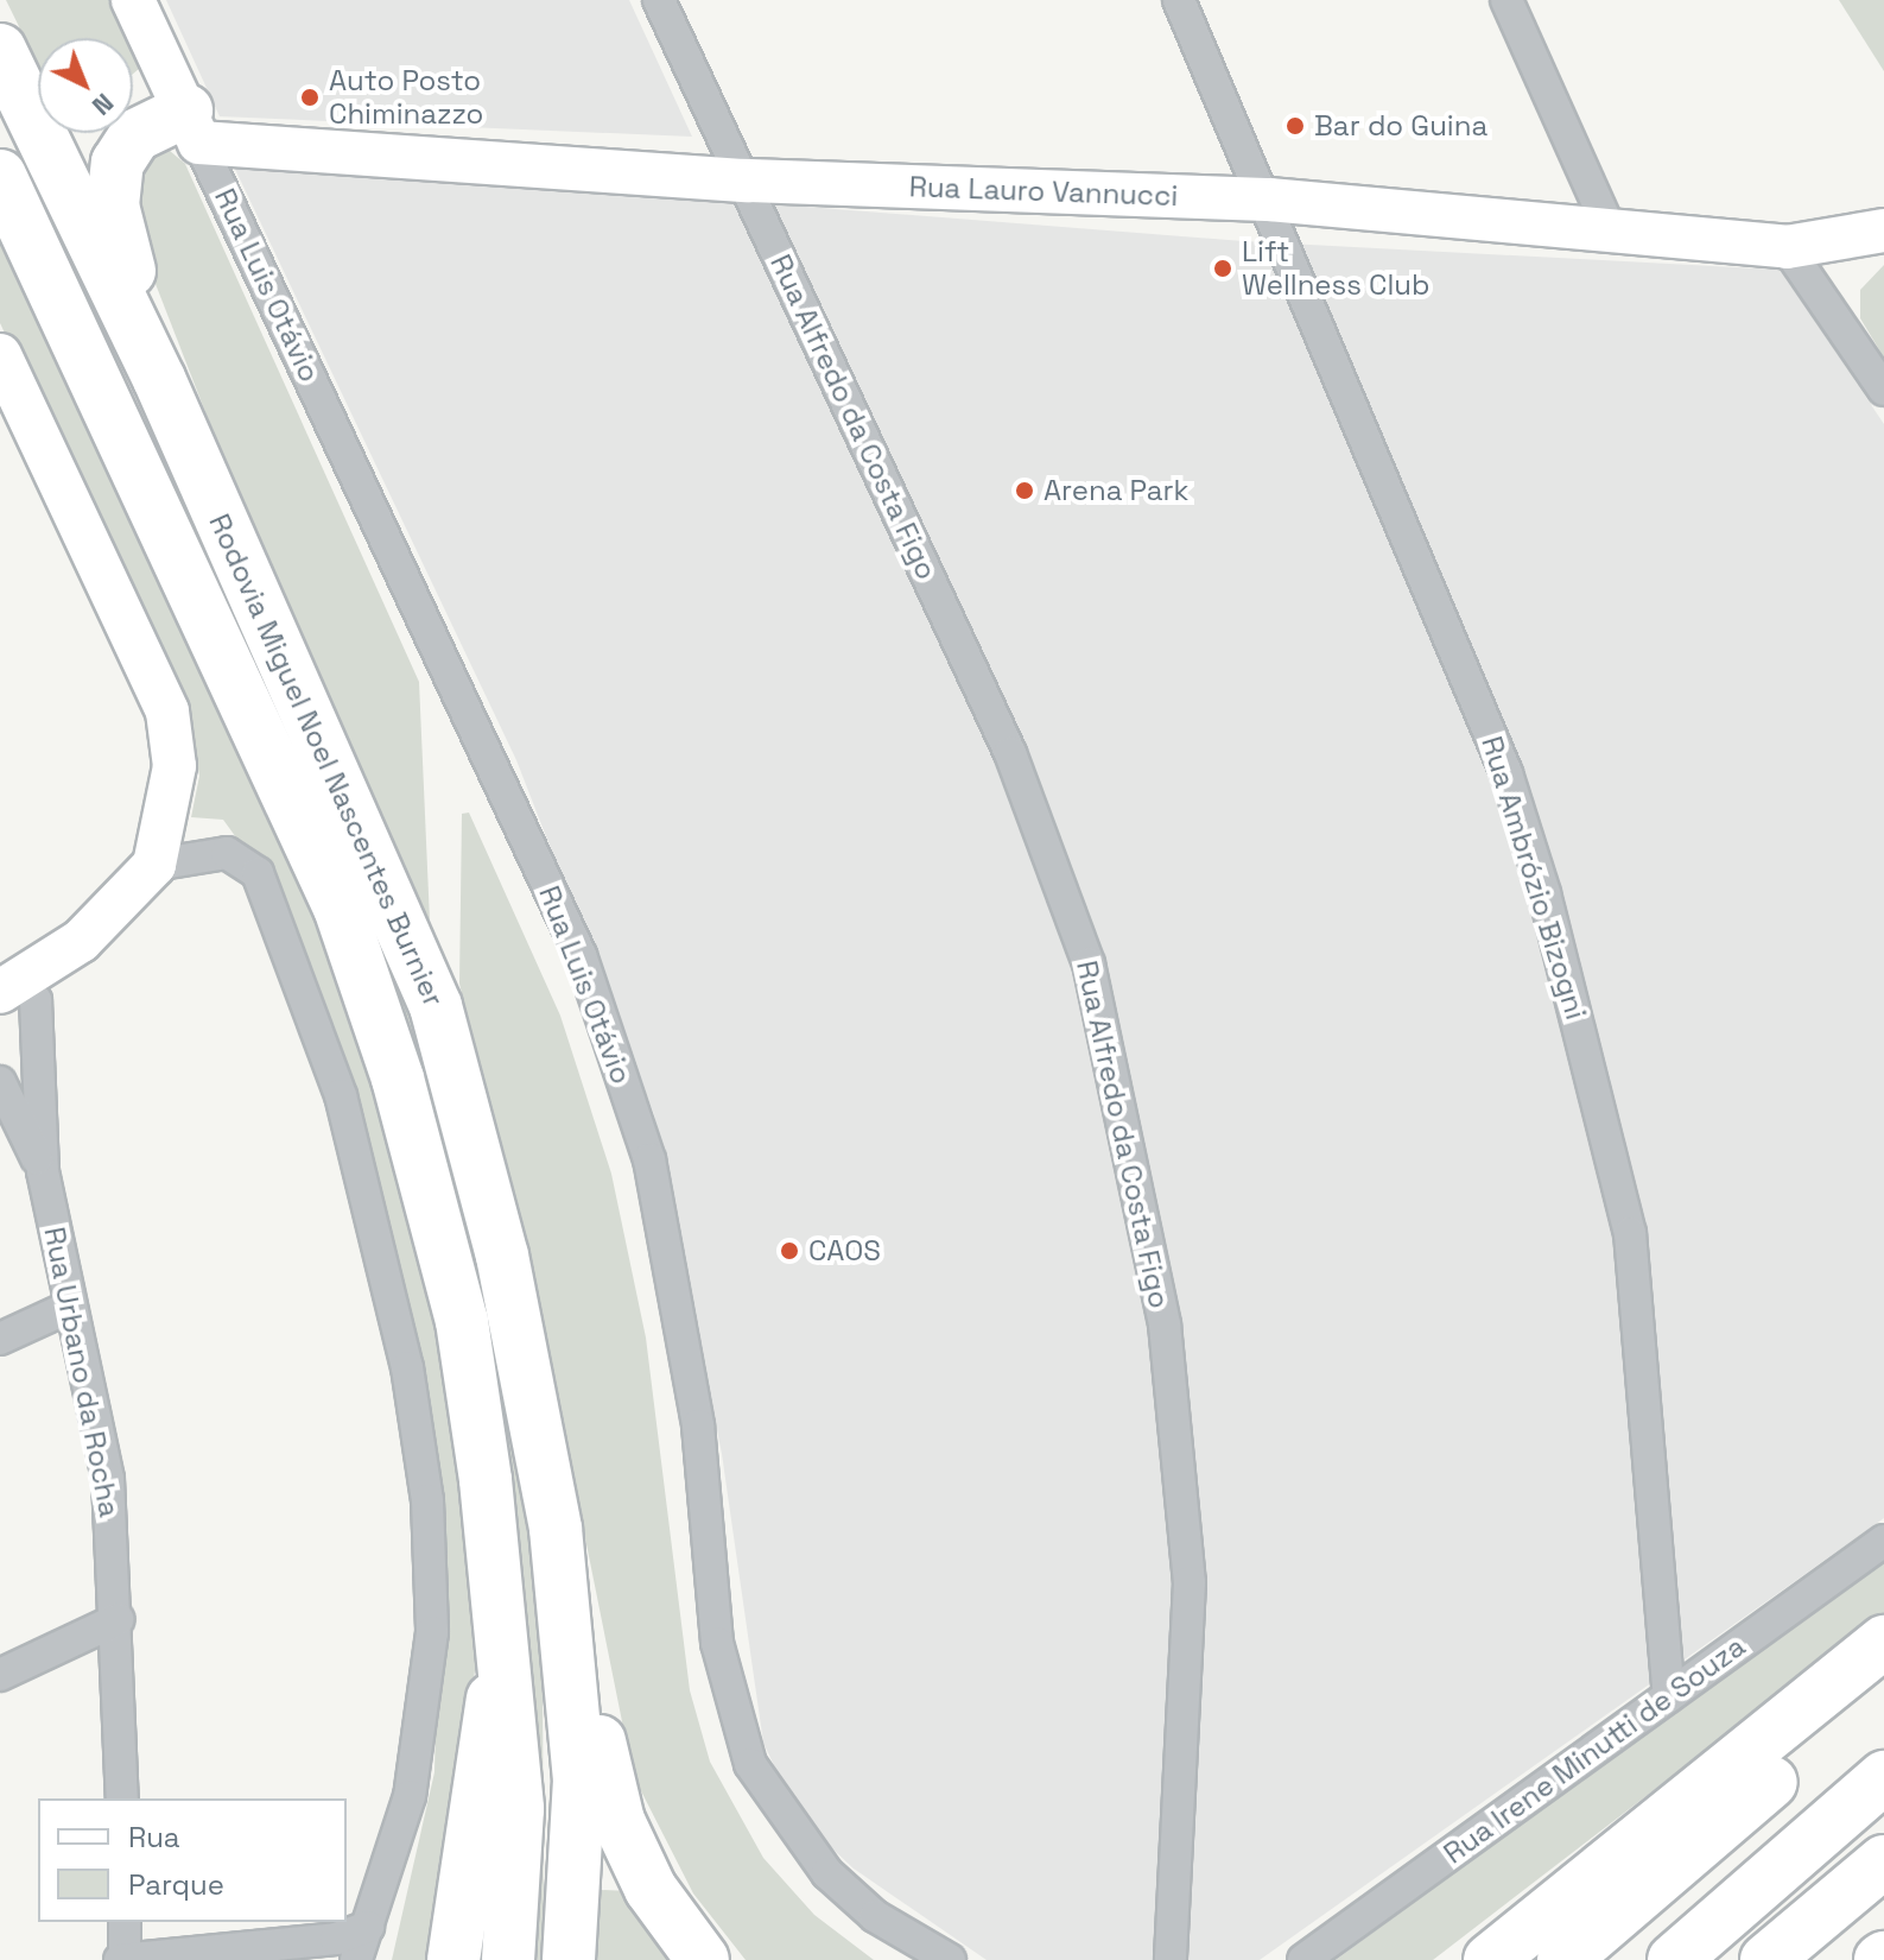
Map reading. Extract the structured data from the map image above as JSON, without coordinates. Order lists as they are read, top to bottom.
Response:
{
  "streets": {
    "highway": ["Rodovia Miguel Noel Nascentes Burnier"],
    "street": [
      "Rua Lauro Vannucci",
      "Rua Luis Otávio",
      "Rua Alfredo da Costa Figo",
      "Rua Ambrózio Bizogni",
      "Rua Urbano da Rocha",
      "Rua Irene Minutti de Souza"
    ]
  },
  "crossings": [
    ["Rua Lauro Vannucci", "Rua Luis Otávio"],
    ["Rua Lauro Vannucci", "Rua Alfredo da Costa Figo"],
    ["Rua Lauro Vannucci", "Rua Ambrózio Bizogni"],
    ["Rua Ambrózio Bizogni", "Rua Irene Minutti de Souza"]
  ],
  "places": [
    "Auto Posto Chiminazzo",
    "Bar do Guina",
    "Lift Wellness Club",
    "Arena Park",
    "CAOS"
  ],
  "legend": ["Rua", "Parque"],
  "north": "bottom right"
}
